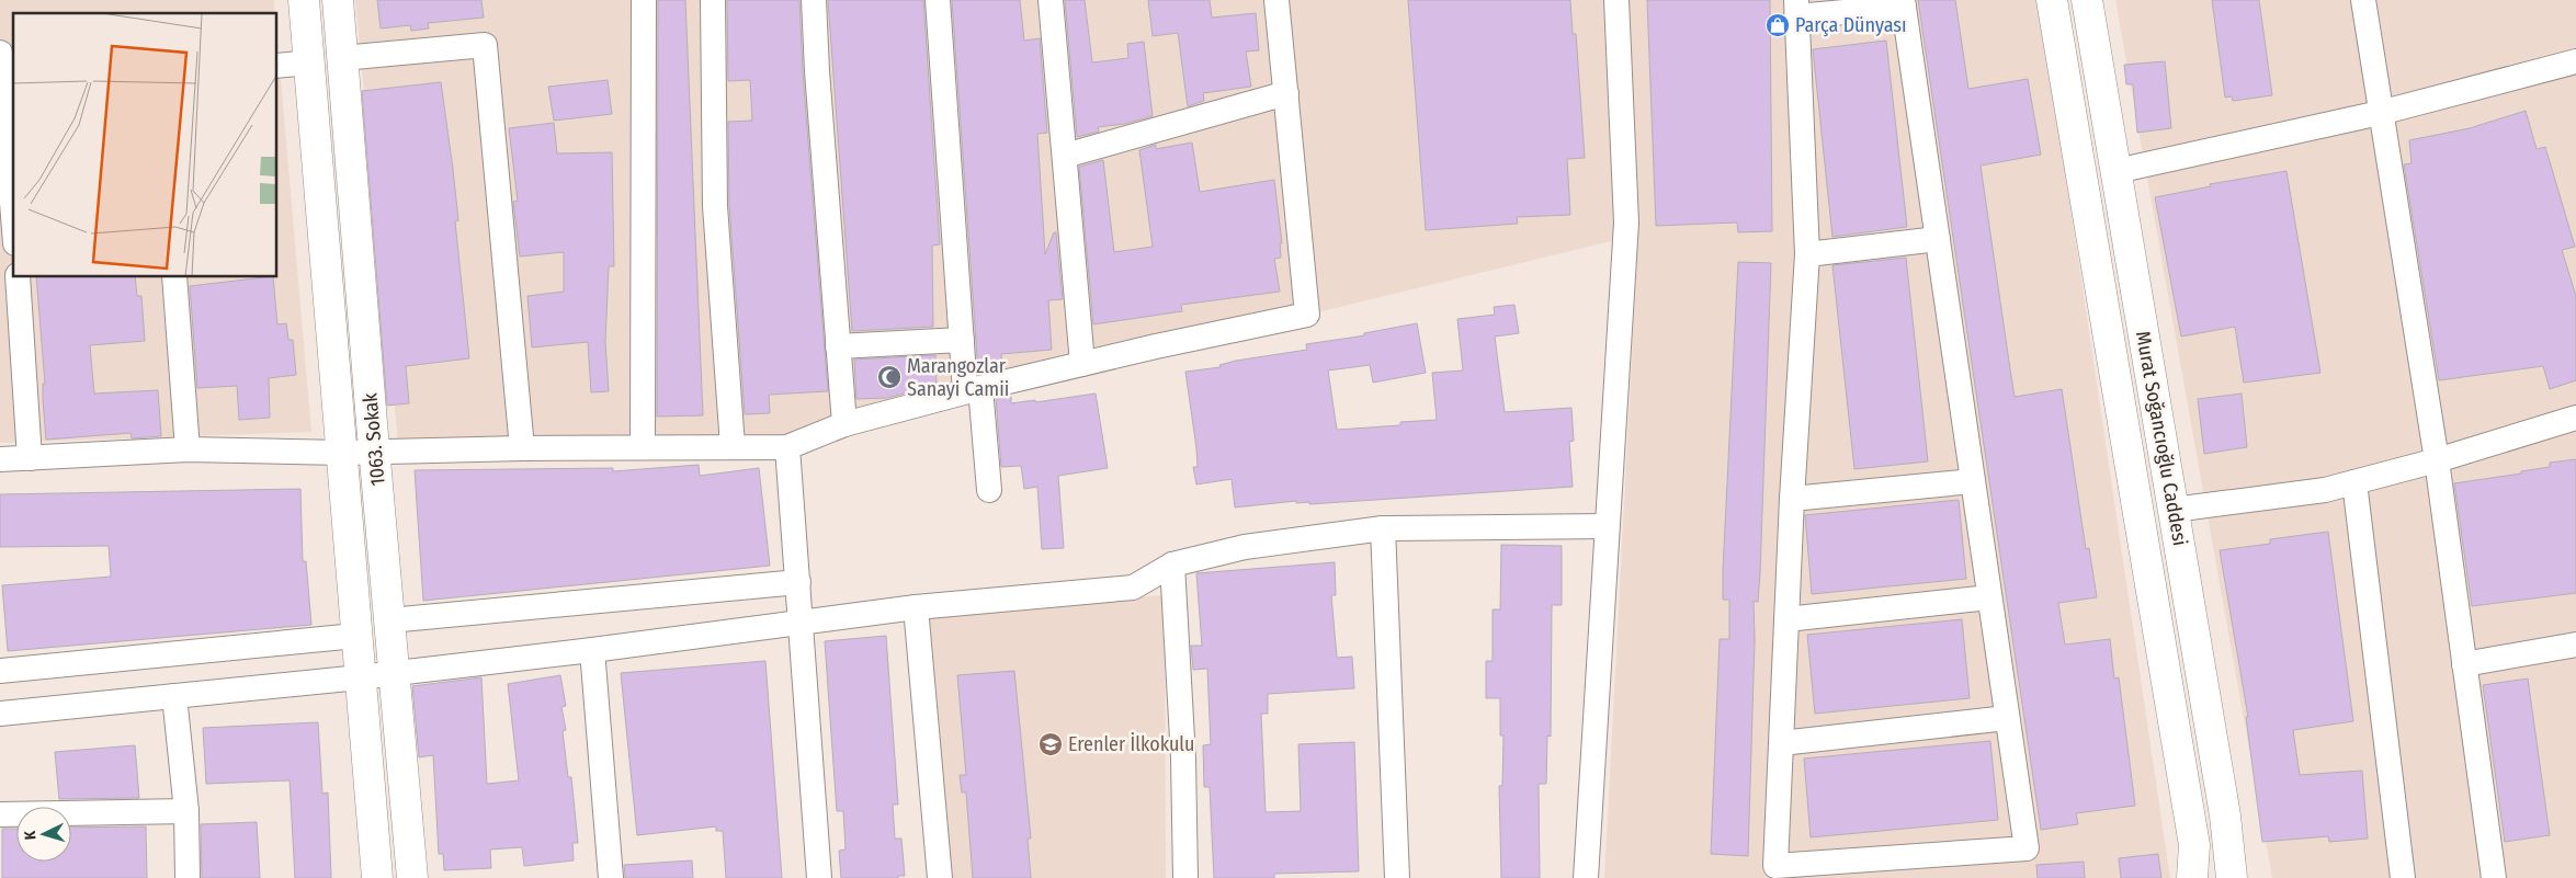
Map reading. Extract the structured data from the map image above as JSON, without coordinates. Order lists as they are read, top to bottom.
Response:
{
  "streets": {
    "main road": ["Murat Soğancıoğlu Caddesi", "1063. Sokak"]
  },
  "places": {
    "shop": ["Parça Dünyası"],
    "mosque": ["Marangozlar Sanayi Camii"],
    "school or university": ["Erenler İlkokulu"]
  },
  "north": "left"
}
